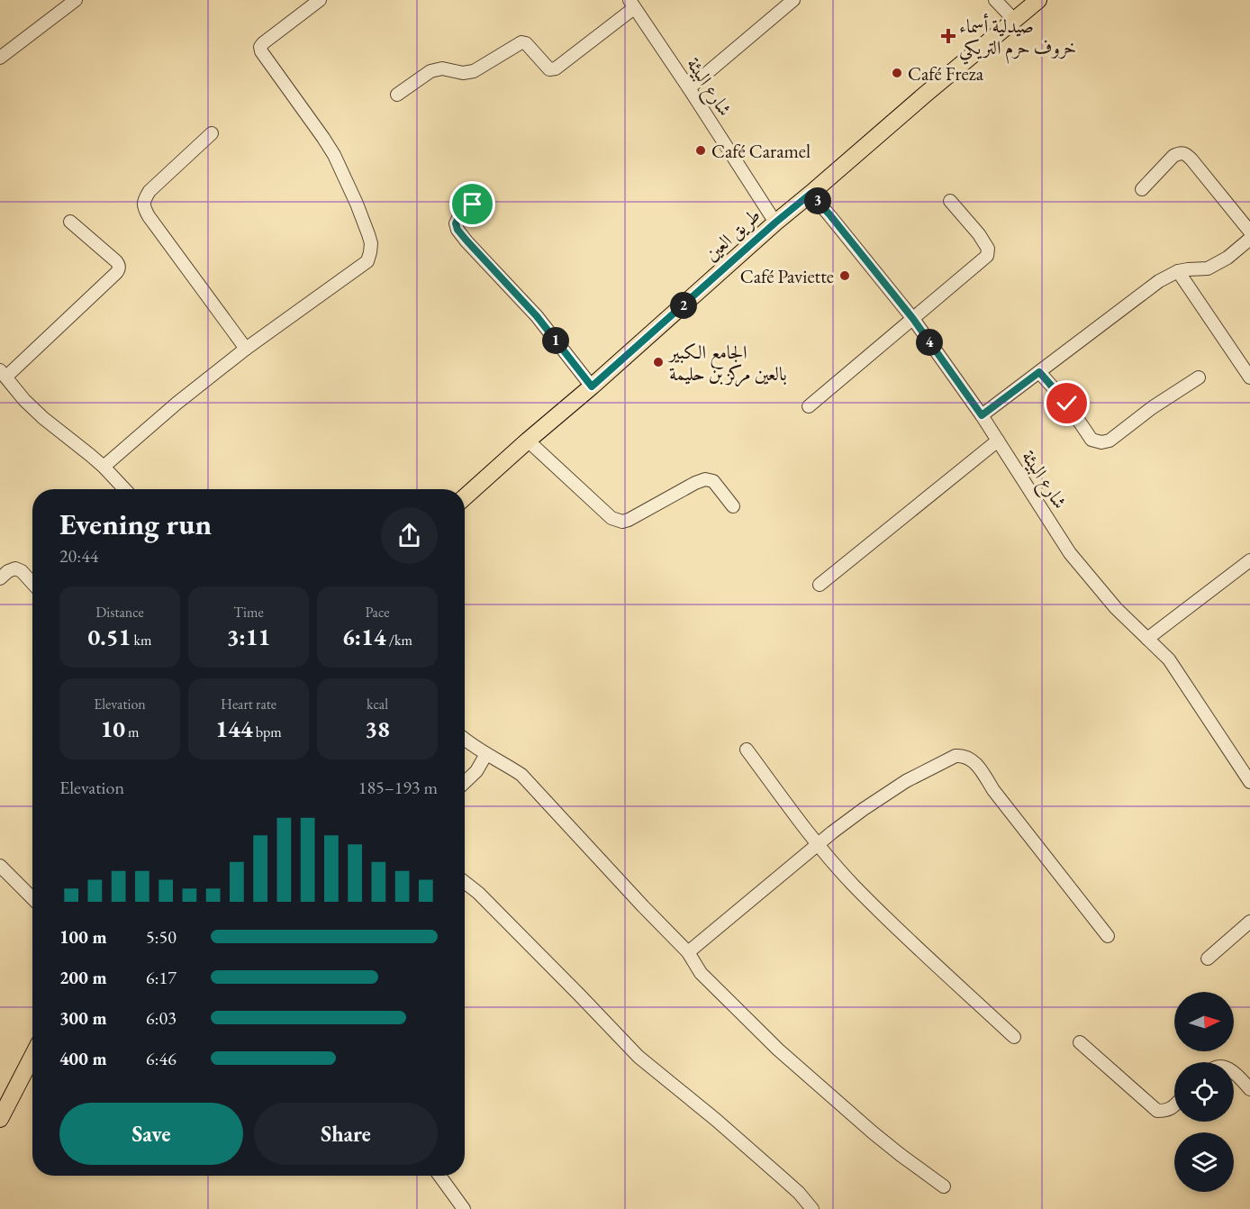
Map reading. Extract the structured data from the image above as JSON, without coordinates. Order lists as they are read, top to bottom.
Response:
{
  "streets": {
    "main road": ["طريق العين"],
    "street": ["شارع البيئة"]
  },
  "crossings": [
    ["شارع البيئة", "طريق العين"]
  ],
  "places": {
    "health": ["صيدلية أسماء خروف حرم التريكي"],
    "other": [
      "Café Freza",
      "Café Caramel",
      "Café Paviette",
      "الجامع الكبير بالعين مركز بن حليمة"
    ]
  },
  "north": "right",
  "page": {
    "pins": [
      "3",
      "2",
      "1",
      "4"
    ],
    "heading": ["Evening run", "20:44"],
    "stats": [
      ["Distance", "0.51 km"],
      ["Time", "3:11"],
      ["Pace", "6:14 /km"],
      ["Elevation", "10 m"],
      ["Heart rate", "144 bpm"],
      ["kcal", "38"]
    ],
    "chart": ["Elevation", "185–193 m"],
    "list": [
      {
        "name": "100 m",
        "note": "5:50"
      },
      {
        "name": "200 m",
        "note": "6:17"
      },
      {
        "name": "300 m",
        "note": "6:03"
      },
      {
        "name": "400 m",
        "note": "6:46"
      }
    ],
    "buttons": ["Save", "Share"]
  }
}
